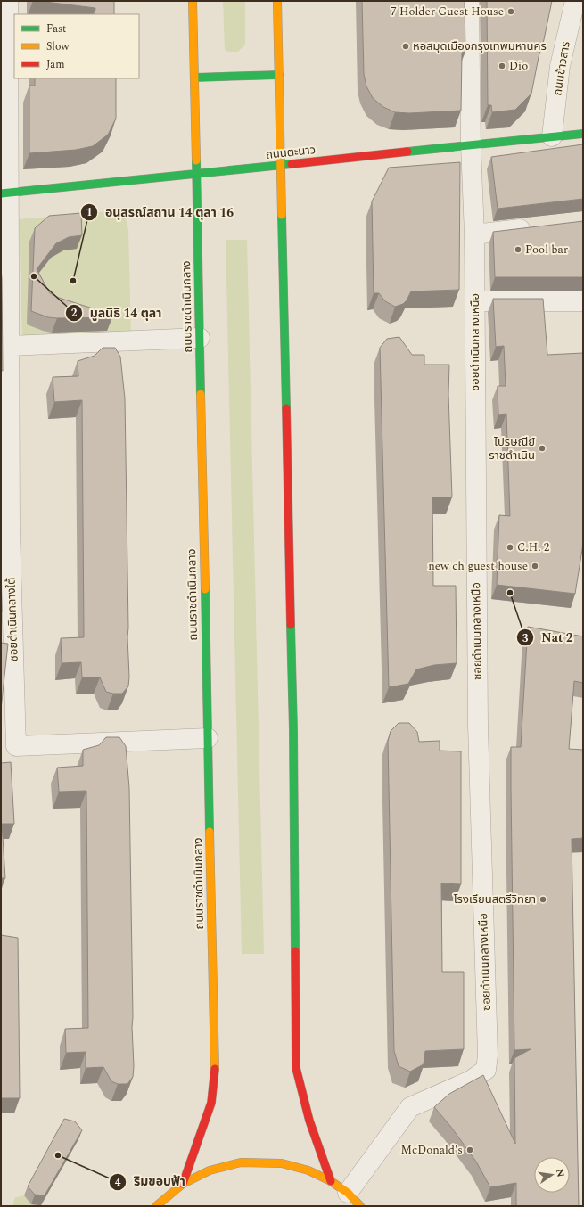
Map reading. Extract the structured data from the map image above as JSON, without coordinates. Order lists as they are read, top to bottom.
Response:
{
  "streets": {
    "main road": ["ถนนตะนาว", "ถนนราชดำเนินกลาง"],
    "street": ["ถนนข้าวสาร", "ซอยดำเนินกลางเหนือ", "ซอยดำเนินกลางใต้"]
  },
  "crossings": [
    ["ถนนข้าวสาร", "ถนนตะนาว"],
    ["ถนนตะนาว", "ถนนราชดำเนินกลาง"],
    ["ถนนตะนาว", "ซอยดำเนินกลางเหนือ"],
    ["ถนนตะนาว", "ซอยดำเนินกลางใต้"],
    ["ถนนราชดำเนินกลาง", "ซอยดำเนินกลางใต้"]
  ],
  "places": [
    "7 Holder Guest House",
    "หอสมุดเมืองกรุงเทพมหานคร",
    "Dio",
    "Pool bar",
    "มูลนิธิ 14 ตุลา",
    "อนุสรณ์สถาน 14 ตุลา 16",
    "ไปรษณีย์ ราชดำเนิน",
    "C.H. 2",
    "new ch guest house",
    "Nat 2",
    "โรงเรียนสตรีวิทยา",
    "McDonald's",
    "ริมขอบฟ้า"
  ],
  "legend": ["Fast", "Slow", "Jam"],
  "north": "right"
}
